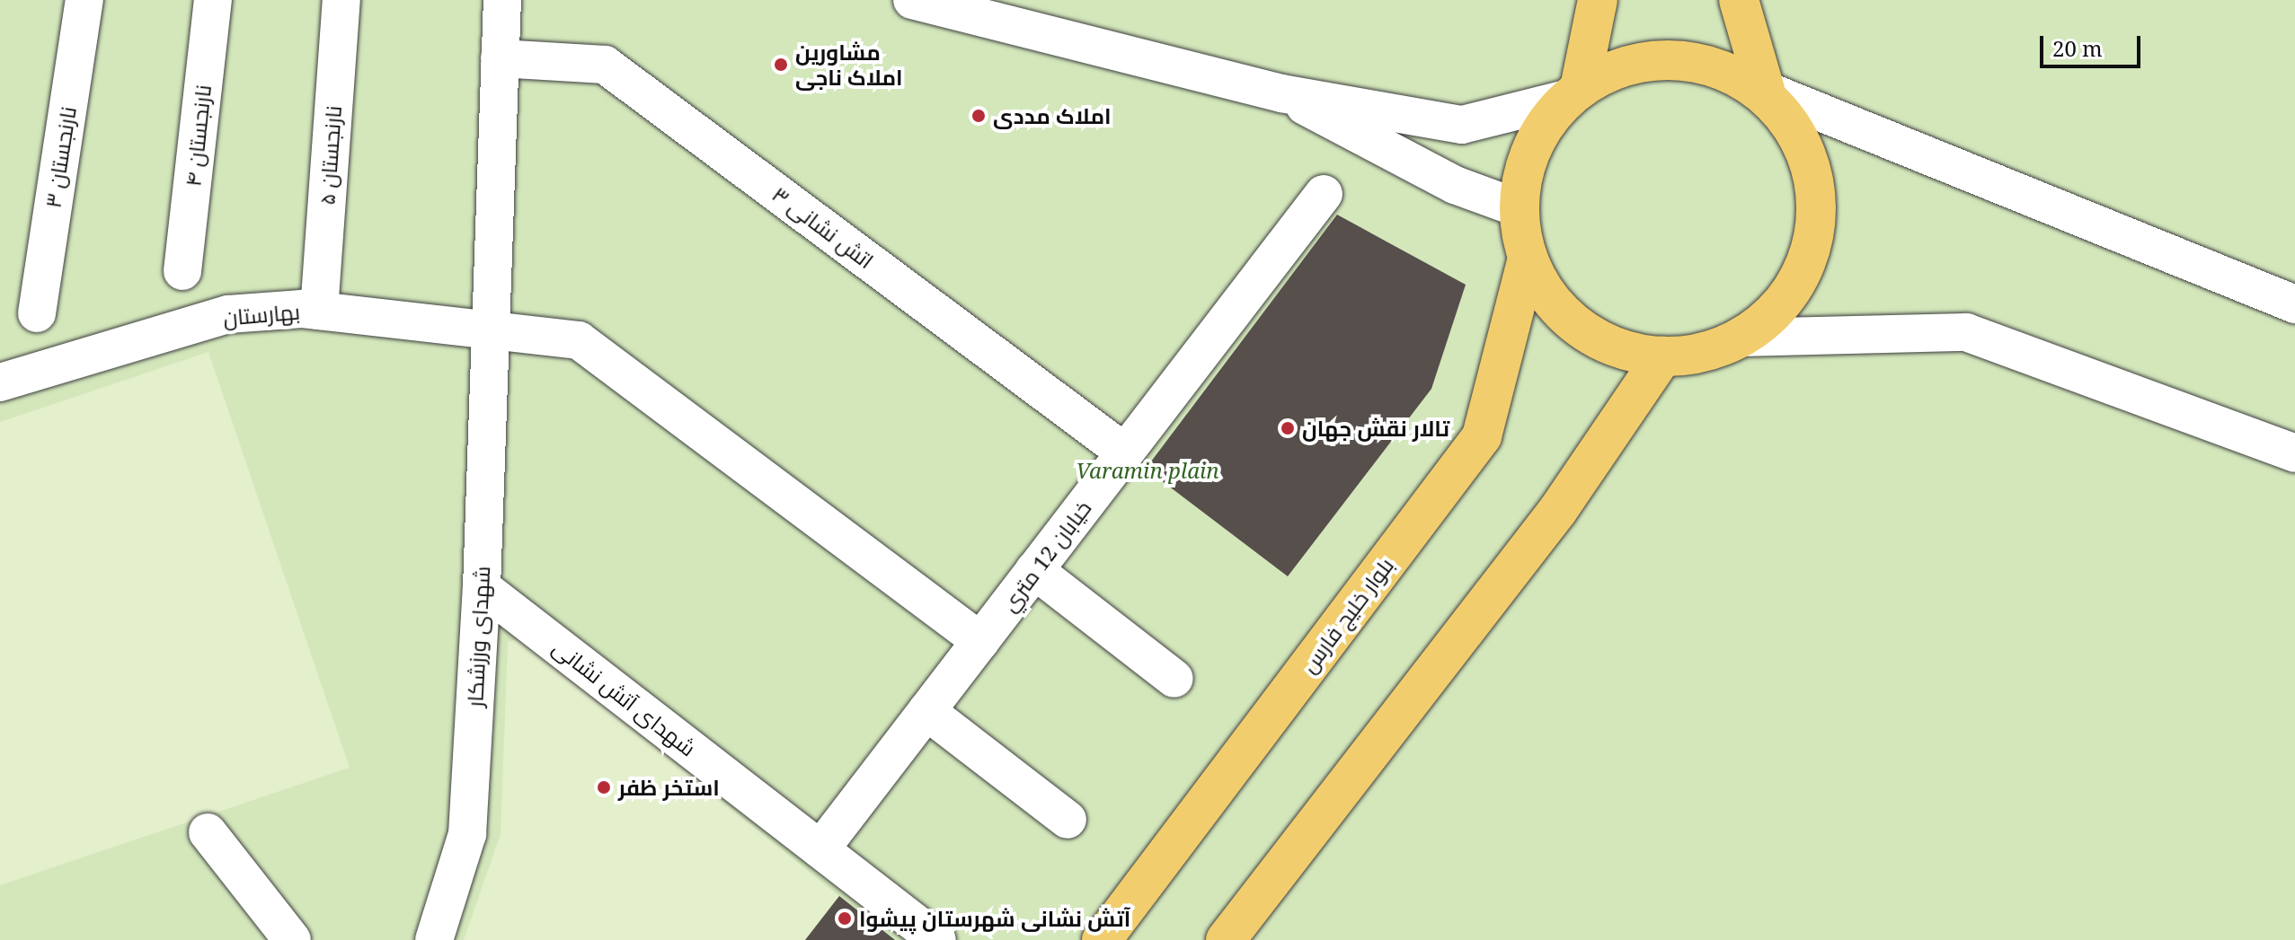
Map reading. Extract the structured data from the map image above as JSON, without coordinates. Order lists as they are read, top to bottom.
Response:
{
  "streets": {
    "main road": ["بلوار خلیج فارس"],
    "street": [
      "نارنجستان ۴",
      "نارنجستان ۵",
      "نارنجستان ۳",
      "اتش نشانی ۳",
      "بهارستان",
      "خيابان 12 متري",
      "شهدای ورزشکار",
      "شهدای آتش نشانی"
    ]
  },
  "crossings": [
    ["نارنجستان ۵", "بهارستان"],
    ["اتش نشانی ۳", "خيابان 12 متري"],
    ["اتش نشانی ۳", "شهدای ورزشکار"],
    ["بهارستان", "خيابان 12 متري"],
    ["بهارستان", "شهدای ورزشکار"],
    ["خيابان 12 متري", "شهدای آتش نشانی"],
    ["شهدای ورزشکار", "شهدای آتش نشانی"]
  ],
  "parks": ["Varamin plain"],
  "places": [
    "مشاورین املاک ناجی",
    "املاک مددی",
    "تالار نقش جهان",
    "استخر ظفر",
    "آتش نشانی شهرستان پیشوا"
  ],
  "scale_bar": "20 m"
}
